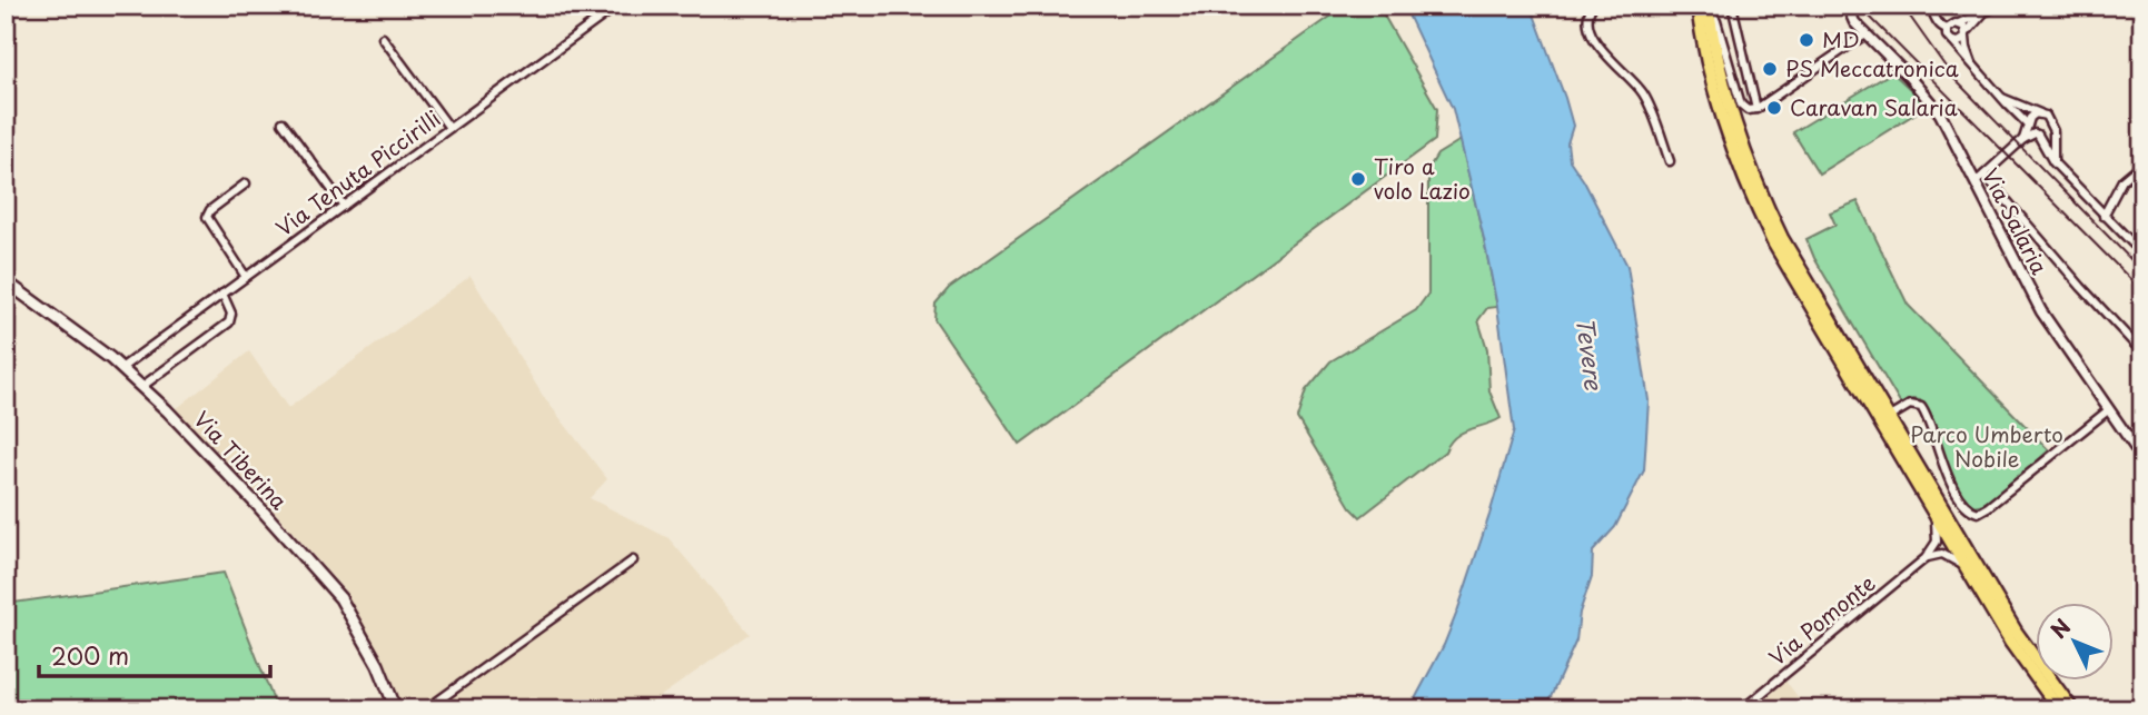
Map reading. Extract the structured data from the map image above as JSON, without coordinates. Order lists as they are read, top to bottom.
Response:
{
  "streets": {
    "main road": ["Via Tiberina"],
    "street": ["Via Tenuta Piccirilli", "Via Salaria", "Via Pomonte"]
  },
  "crossings": [
    ["Via Tenuta Piccirilli", "Via Tiberina"]
  ],
  "water": ["Tevere"],
  "parks": ["Parco Umberto Nobile"],
  "places": [
    "MD",
    "PS Meccatronica",
    "Caravan Salaria",
    "Tiro a volo Lazio"
  ],
  "scale_bar": "200 m",
  "north": "top left"
}
